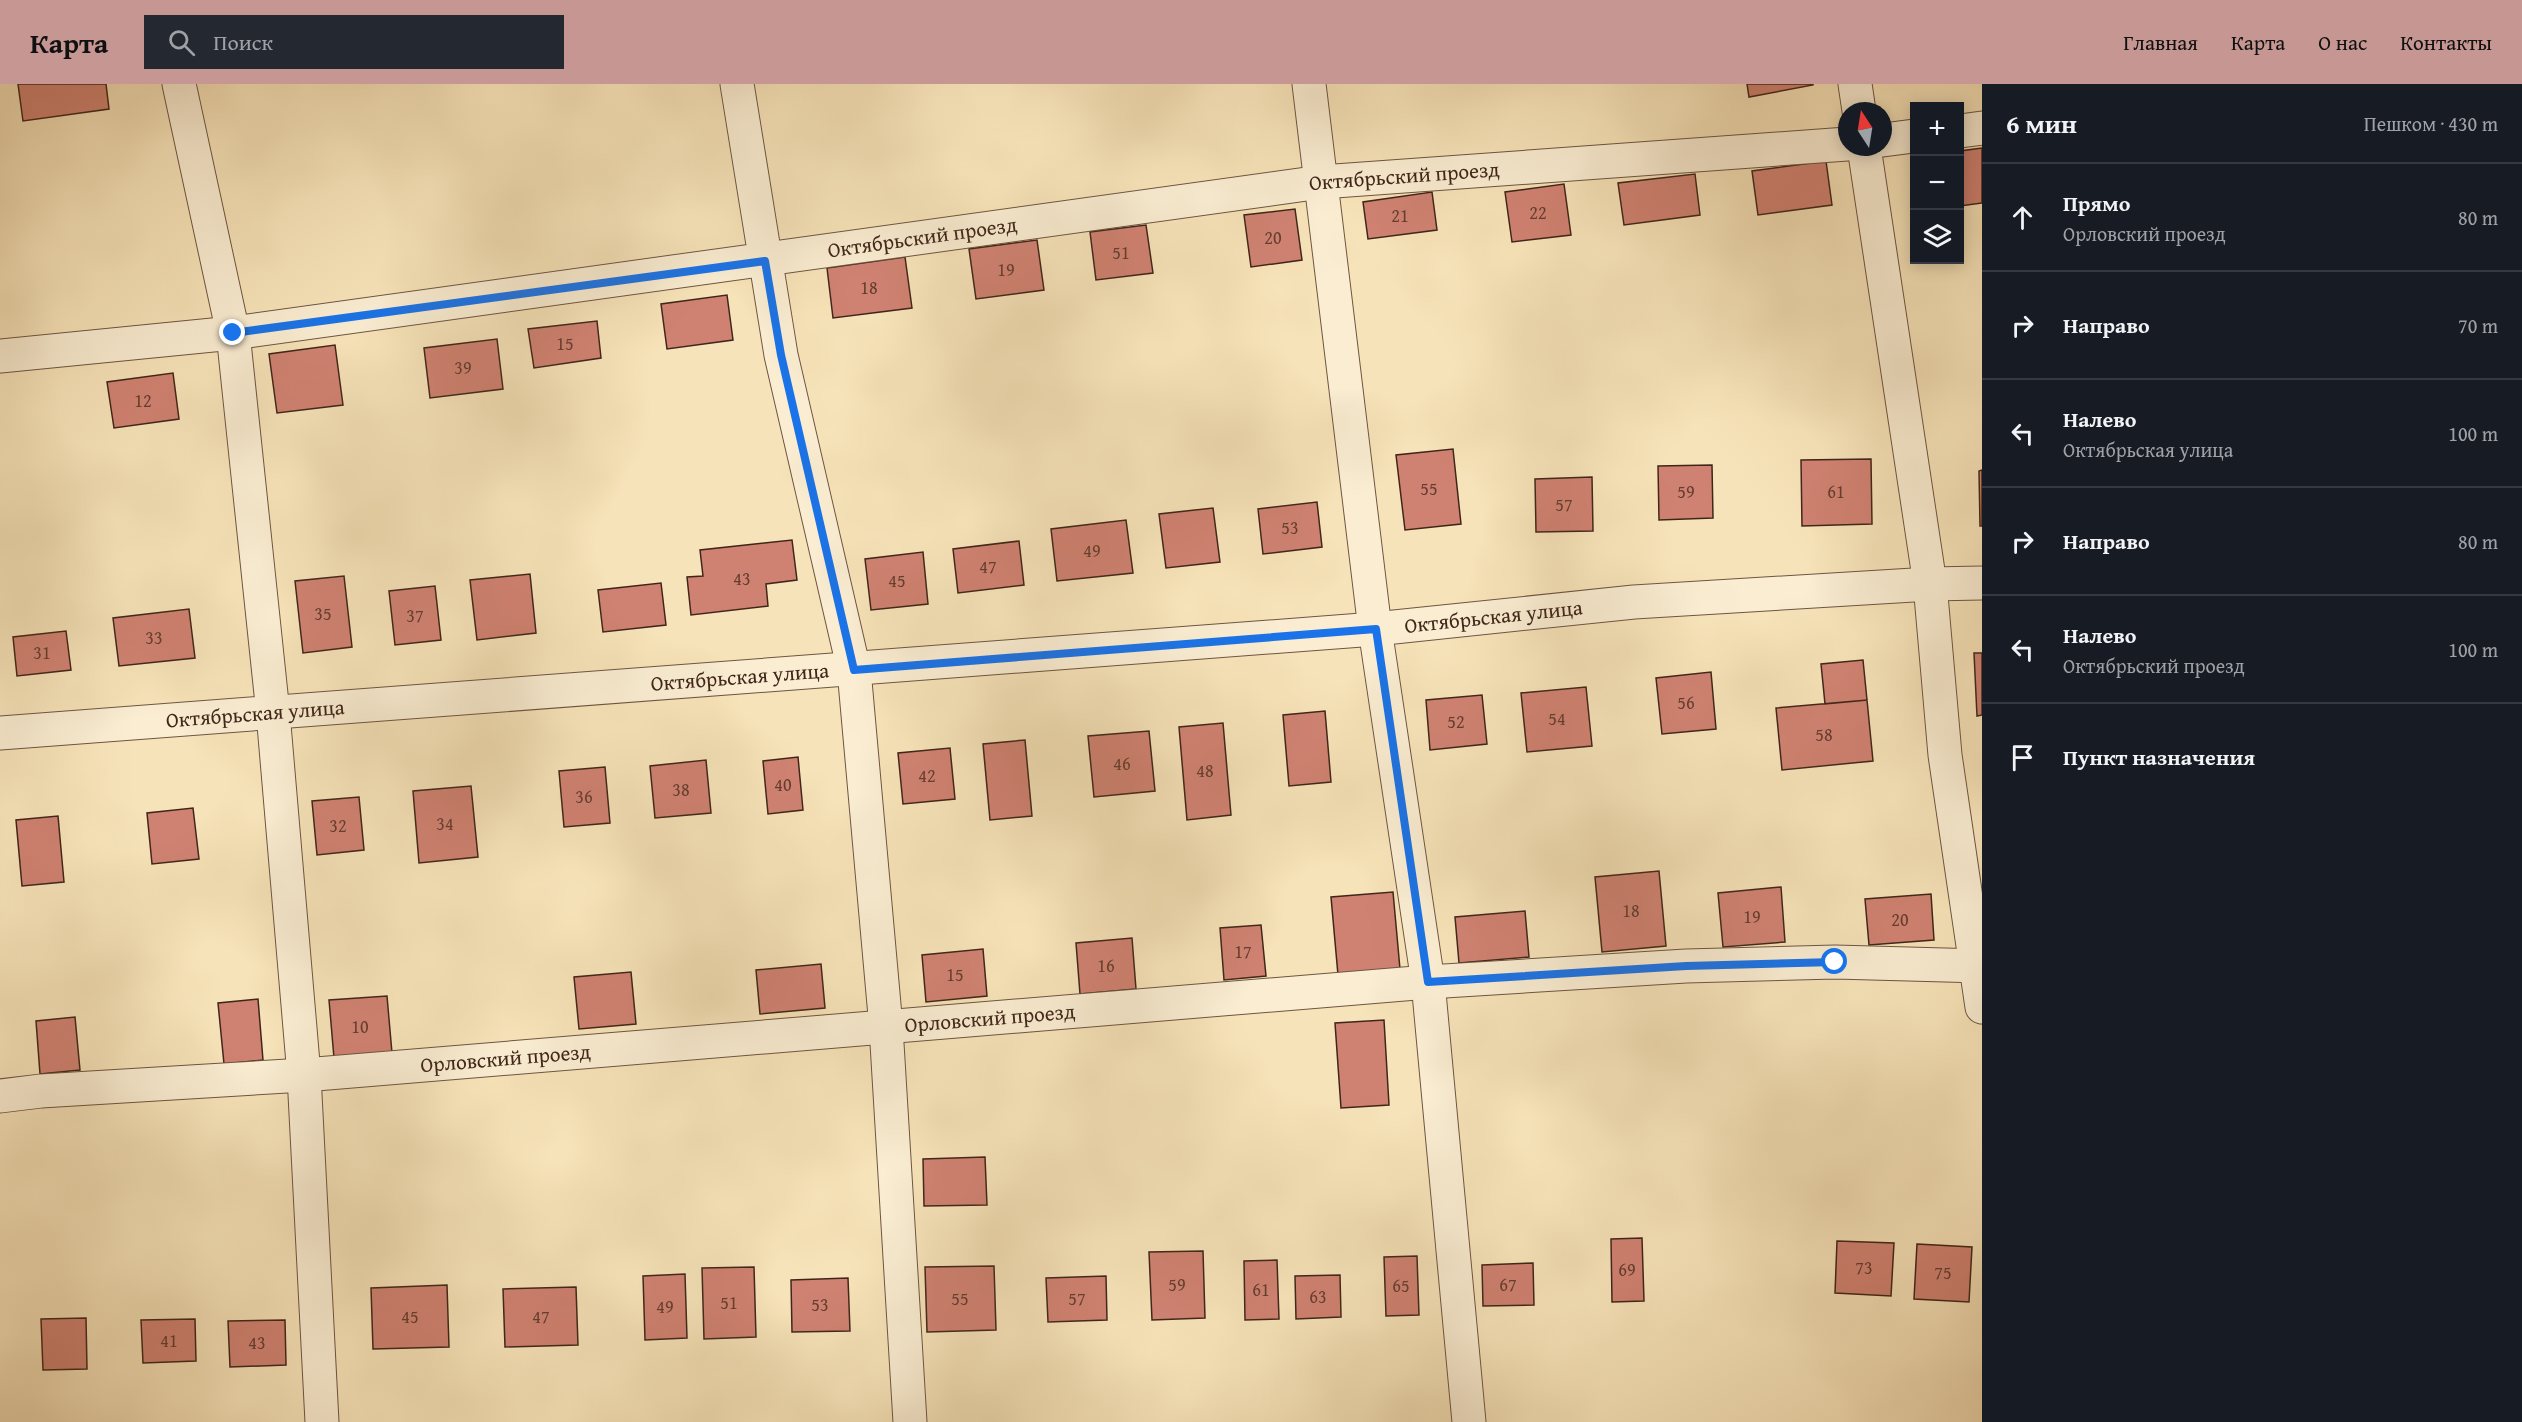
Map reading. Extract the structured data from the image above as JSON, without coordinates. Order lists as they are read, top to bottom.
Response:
{
  "streets": {
    "street": ["Октябрьский проезд", "Октябрьская улица", "Орловский проезд"]
  },
  "house_numbers": [
    "22",
    "21",
    "20",
    "51",
    "19",
    "18",
    "15",
    "39",
    "12",
    "55",
    "59",
    "61",
    "57",
    "53",
    "49",
    "47",
    "43",
    "45",
    "35",
    "37",
    "33",
    "31",
    "56",
    "54",
    "52",
    "58",
    "46",
    "48",
    "42",
    "40",
    "38",
    "36",
    "34",
    "32",
    "18",
    "19",
    "20",
    "17",
    "16",
    "15",
    "10",
    "73",
    "69",
    "75",
    "59",
    "67",
    "65",
    "61",
    "63",
    "55",
    "57",
    "51",
    "53",
    "49",
    "45",
    "47",
    "41",
    "43"
  ],
  "north": "top",
  "page": {
    "header": "Карта",
    "search": "Поиск",
    "nav": [
      "Главная",
      "Карта",
      "О нас",
      "Контакты"
    ],
    "heading": ["6 мин", "Пешком · 430 m"],
    "map_buttons": ["+", "−"],
    "list": [
      ["Прямо", "Орловский проезд", "80 m"],
      ["Направо", "70 m"],
      ["Налево", "Октябрьская улица", "100 m"],
      ["Направо", "80 m"],
      ["Налево", "Октябрьский проезд", "100 m"],
      "Пункт назначения"
    ]
  }
}
